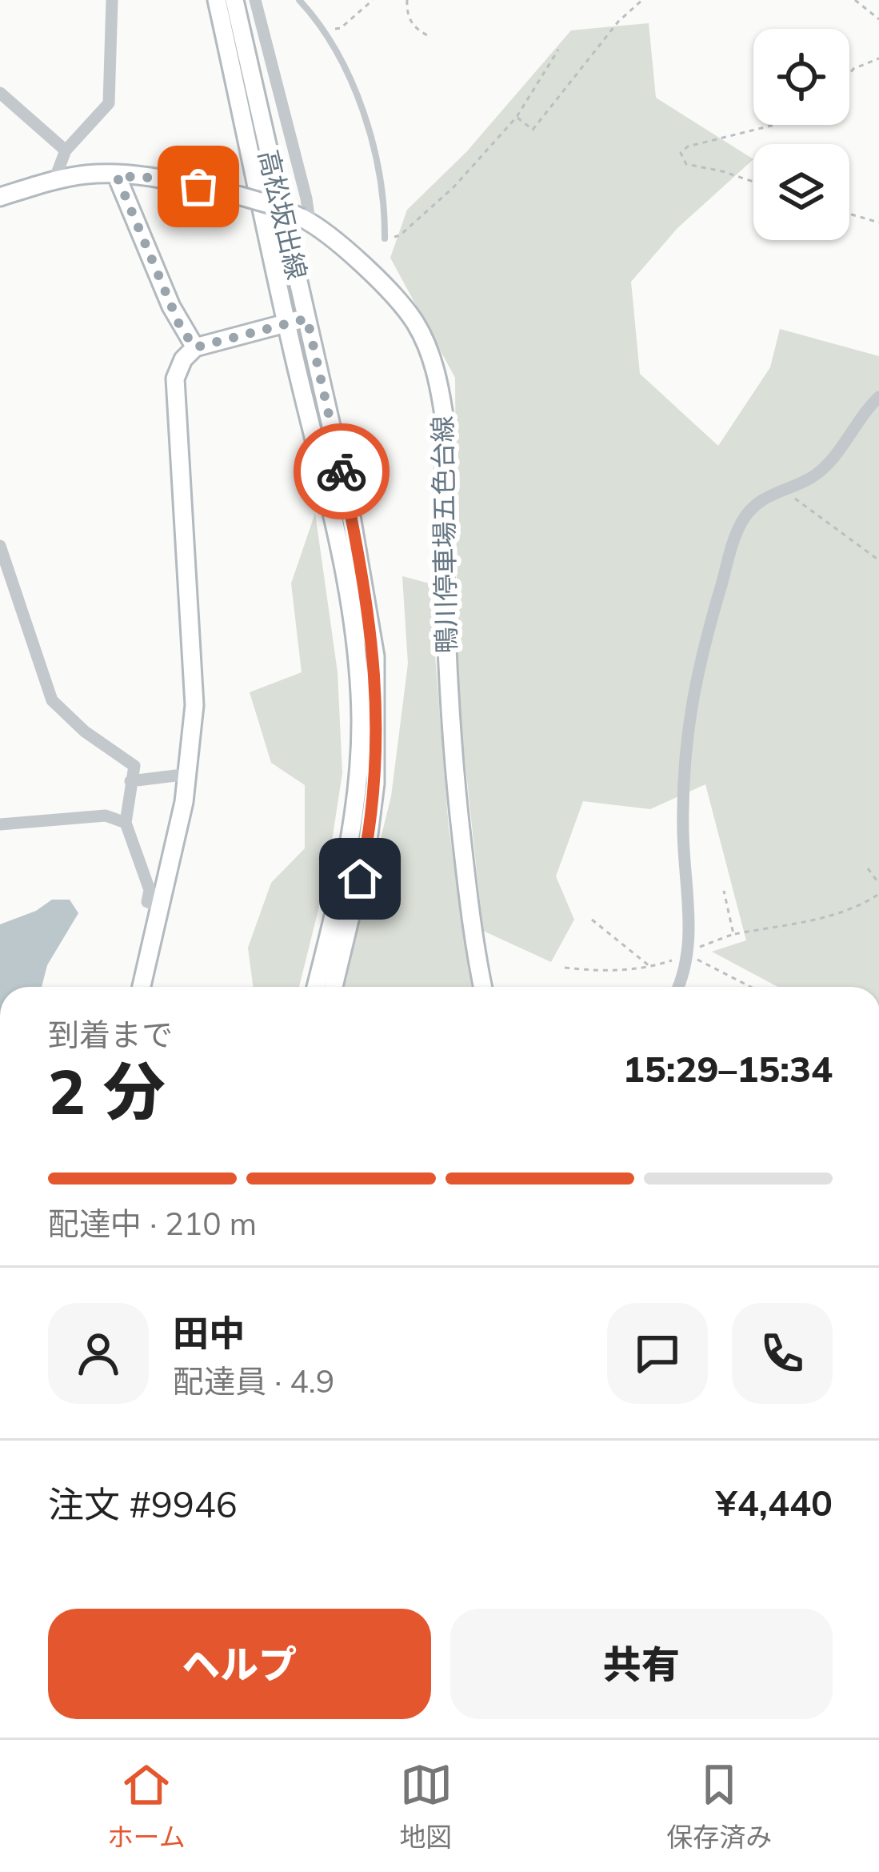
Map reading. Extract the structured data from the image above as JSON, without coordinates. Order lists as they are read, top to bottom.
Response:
{
  "streets": {
    "main road": ["高松坂出線", "鴨川停車場五色台線"]
  },
  "page": {
    "heading": ["2 分", "到着まで", "15:29–15:34"],
    "panel": [
      "田中",
      "配達員 · 4.9",
      "注文 #9946",
      "¥4,440"
    ],
    "bar": "配達中 · 210 m",
    "buttons": ["ヘルプ", "共有"],
    "tabs": ["ホーム", "地図", "保存済み"]
  }
}
